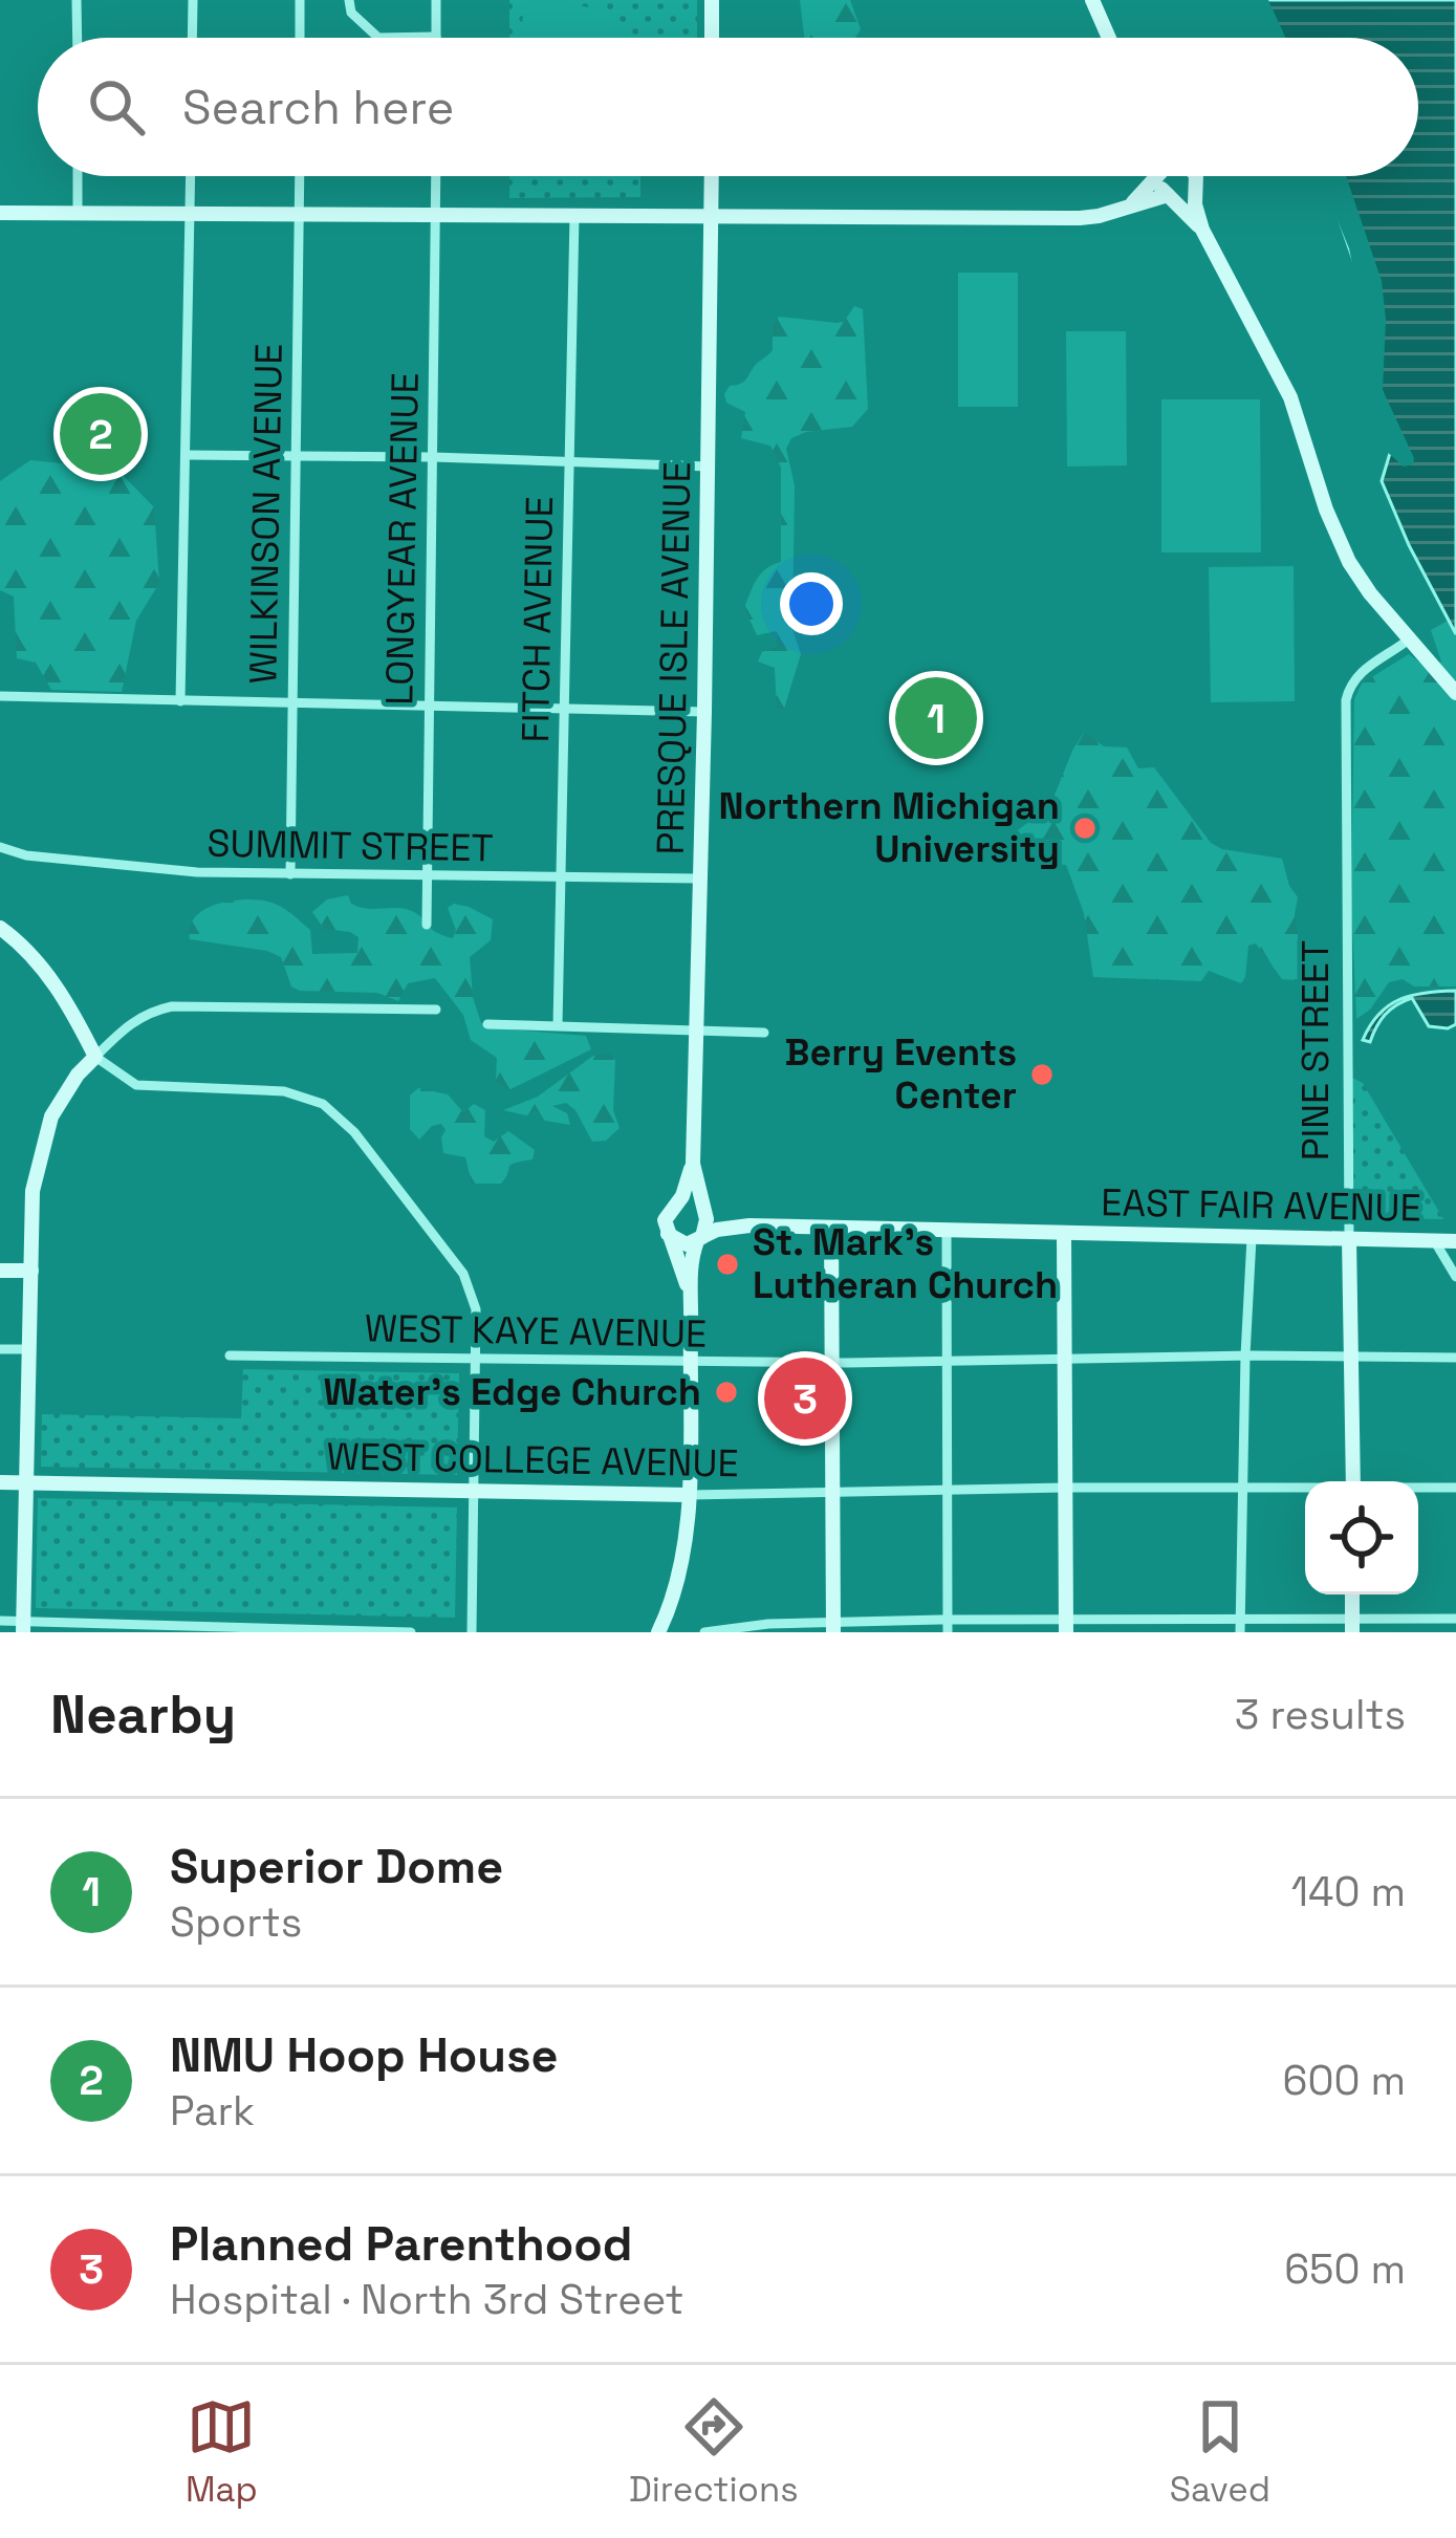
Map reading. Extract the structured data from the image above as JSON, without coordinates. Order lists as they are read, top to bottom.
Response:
{
  "streets": {
    "street": [
      "WILKINSON AVENUE",
      "LONGYEAR AVENUE",
      "FITCH AVENUE",
      "PRESQUE ISLE AVENUE",
      "SUMMIT STREET",
      "PINE STREET",
      "EAST FAIR AVENUE",
      "WEST KAYE AVENUE",
      "WEST COLLEGE AVENUE"
    ]
  },
  "crossings": [
    ["WILKINSON AVENUE", "SUMMIT STREET"],
    ["LONGYEAR AVENUE", "SUMMIT STREET"],
    ["FITCH AVENUE", "SUMMIT STREET"],
    ["PRESQUE ISLE AVENUE", "SUMMIT STREET"],
    ["PRESQUE ISLE AVENUE", "WEST KAYE AVENUE"],
    ["PRESQUE ISLE AVENUE", "WEST COLLEGE AVENUE"],
    ["PINE STREET", "EAST FAIR AVENUE"],
    ["PINE STREET", "WEST KAYE AVENUE"]
  ],
  "places": [
    "Northern Michigan University",
    "Berry Events Center",
    "St. Mark's Lutheran Church",
    "Water's Edge Church"
  ],
  "page": {
    "search": "Search here",
    "pins": ["2", "1", "3"],
    "heading": ["Nearby", "3 results"],
    "list": [
      {
        "mark": "1",
        "name": "Superior Dome",
        "note": "Sports",
        "value": "140 m"
      },
      {
        "mark": "2",
        "name": "NMU Hoop House",
        "note": "Park",
        "value": "600 m"
      },
      {
        "mark": "3",
        "name": "Planned Parenthood",
        "note": "Hospital · North 3rd Street",
        "value": "650 m"
      }
    ],
    "nav": ["Map", "Directions", "Saved"]
  }
}
